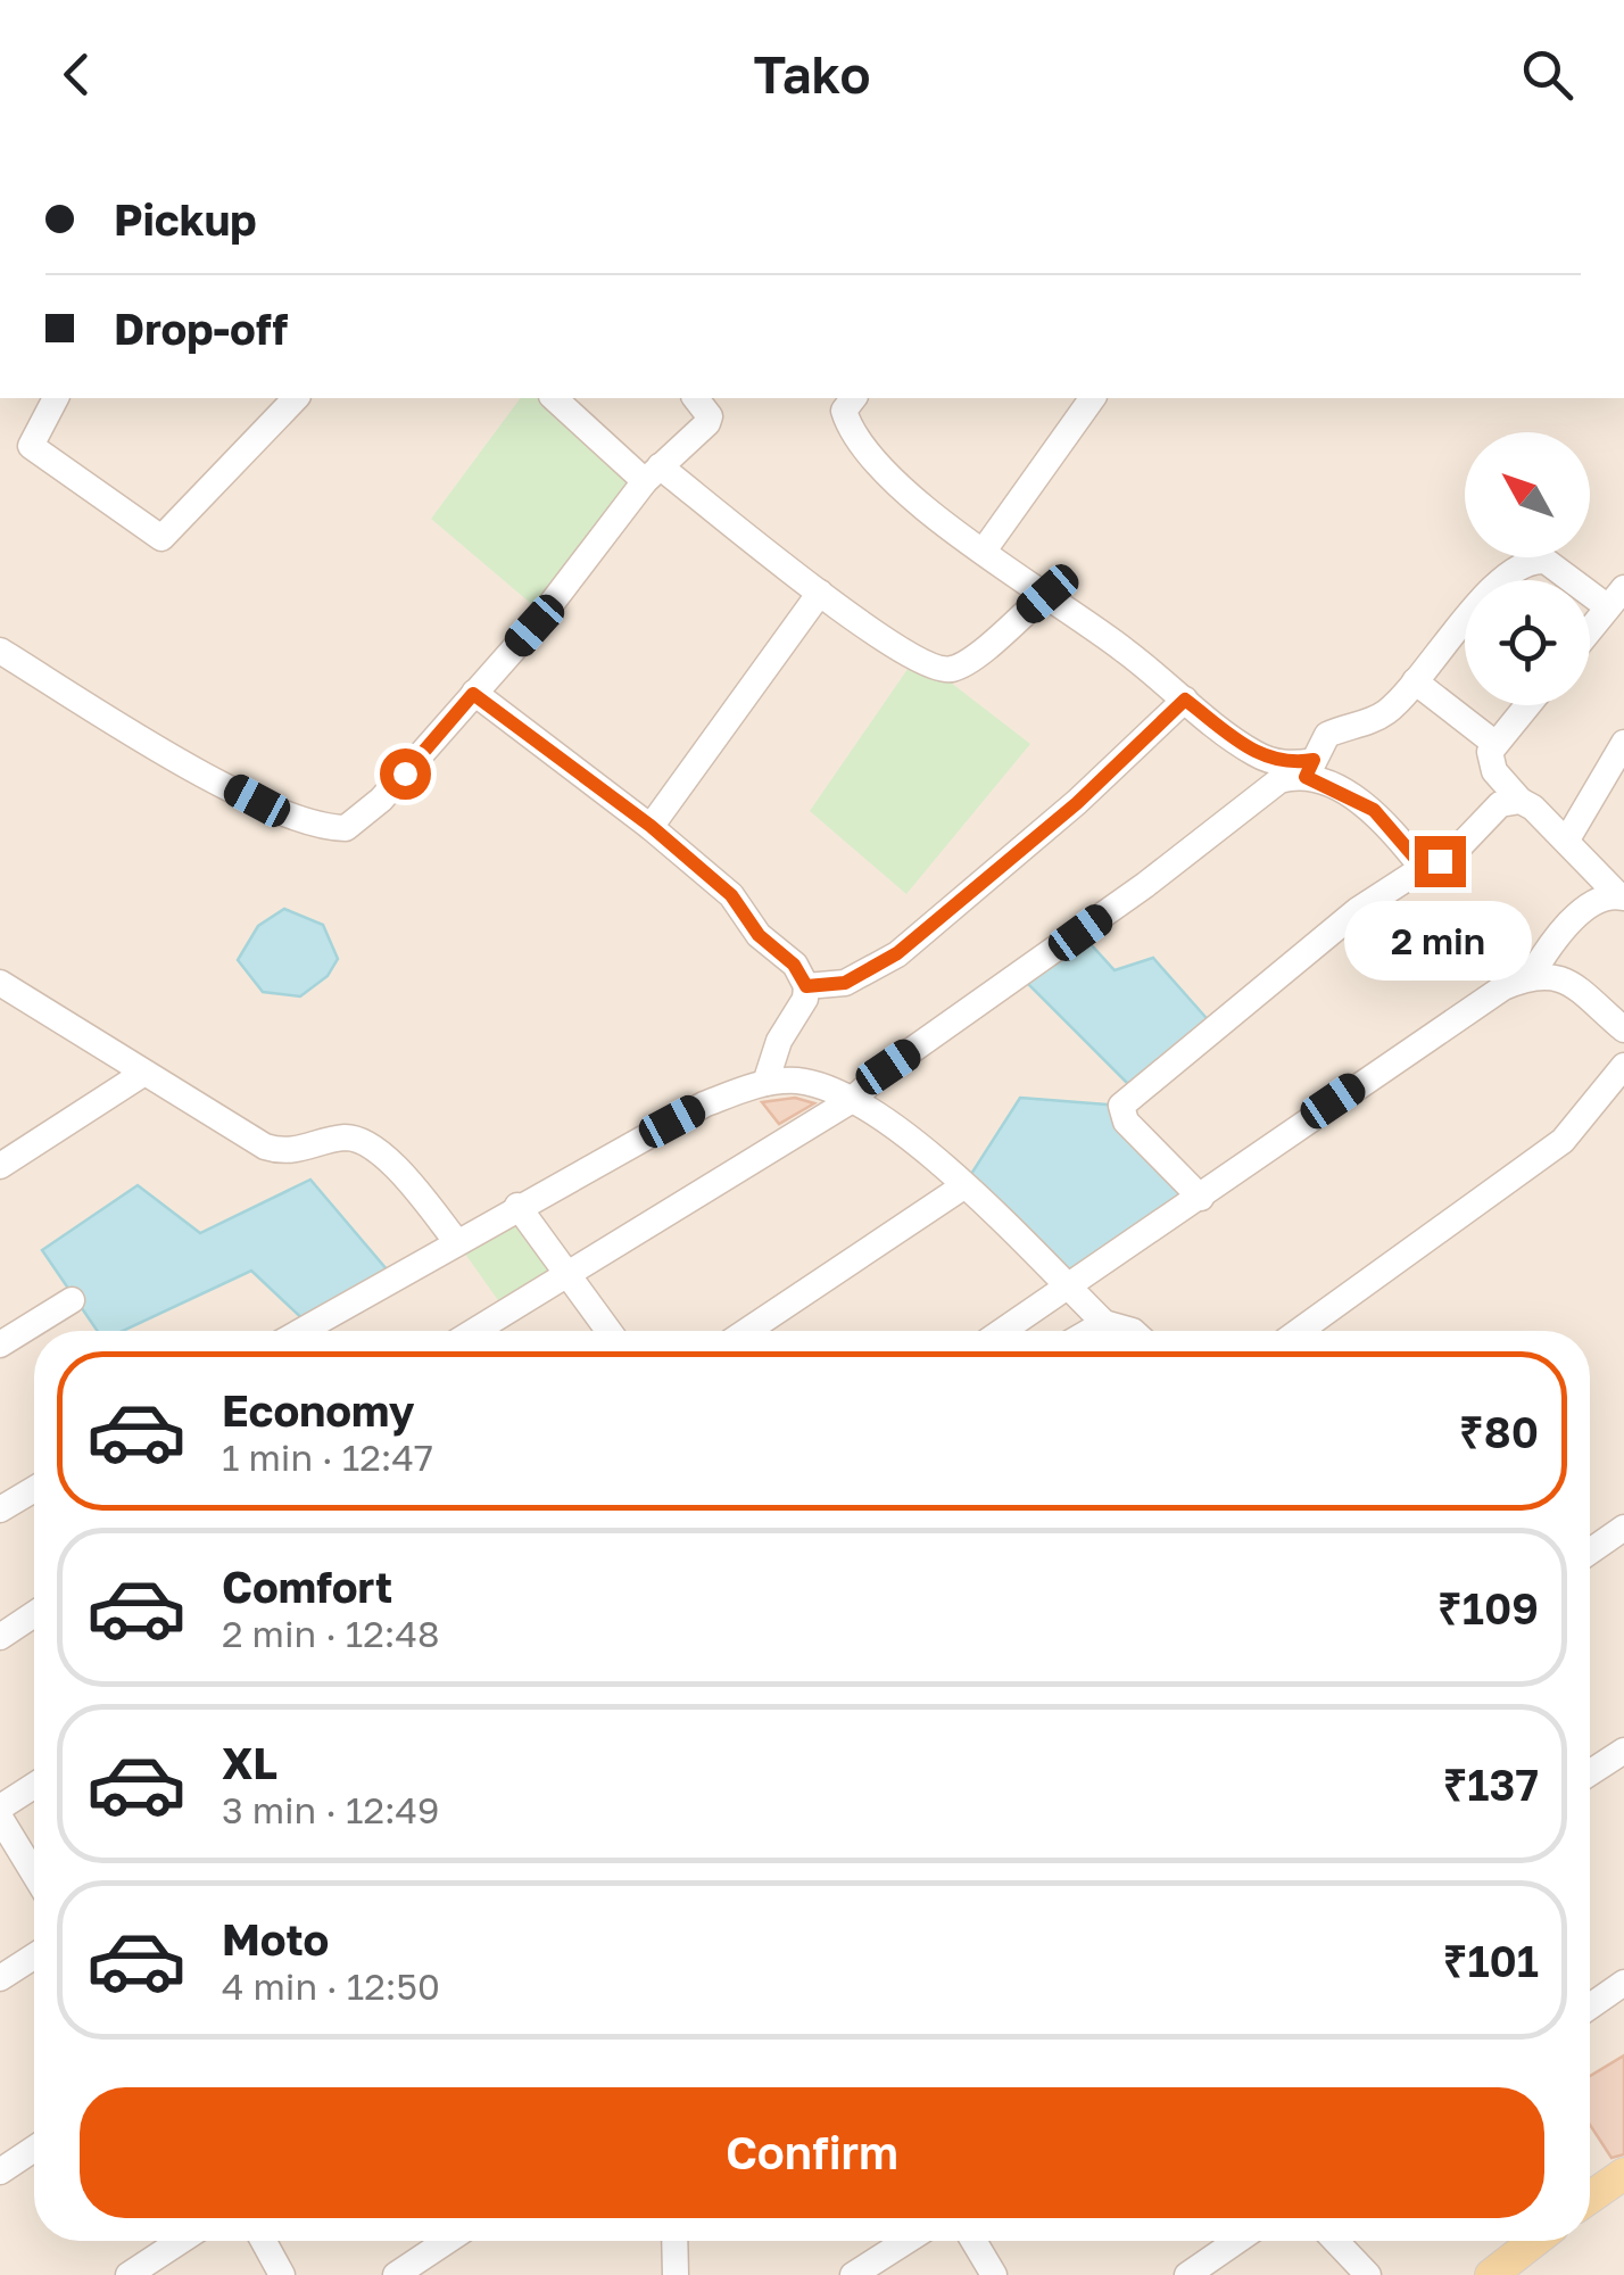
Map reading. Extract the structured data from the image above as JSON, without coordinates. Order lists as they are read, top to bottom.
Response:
{
  "north": "top left",
  "page": {
    "header": "Tako",
    "banner": ["Pickup", "Drop-off"],
    "bubble": "2 min",
    "list": [
      {
        "name": "Economy",
        "note": "1 min · 12:47",
        "value": "₹80"
      },
      {
        "name": "Comfort",
        "note": "2 min · 12:48",
        "value": "₹109"
      },
      {
        "name": "XL",
        "note": "3 min · 12:49",
        "value": "₹137"
      },
      {
        "name": "Moto",
        "note": "4 min · 12:50",
        "value": "₹101"
      }
    ],
    "buttons": "Confirm"
  }
}
